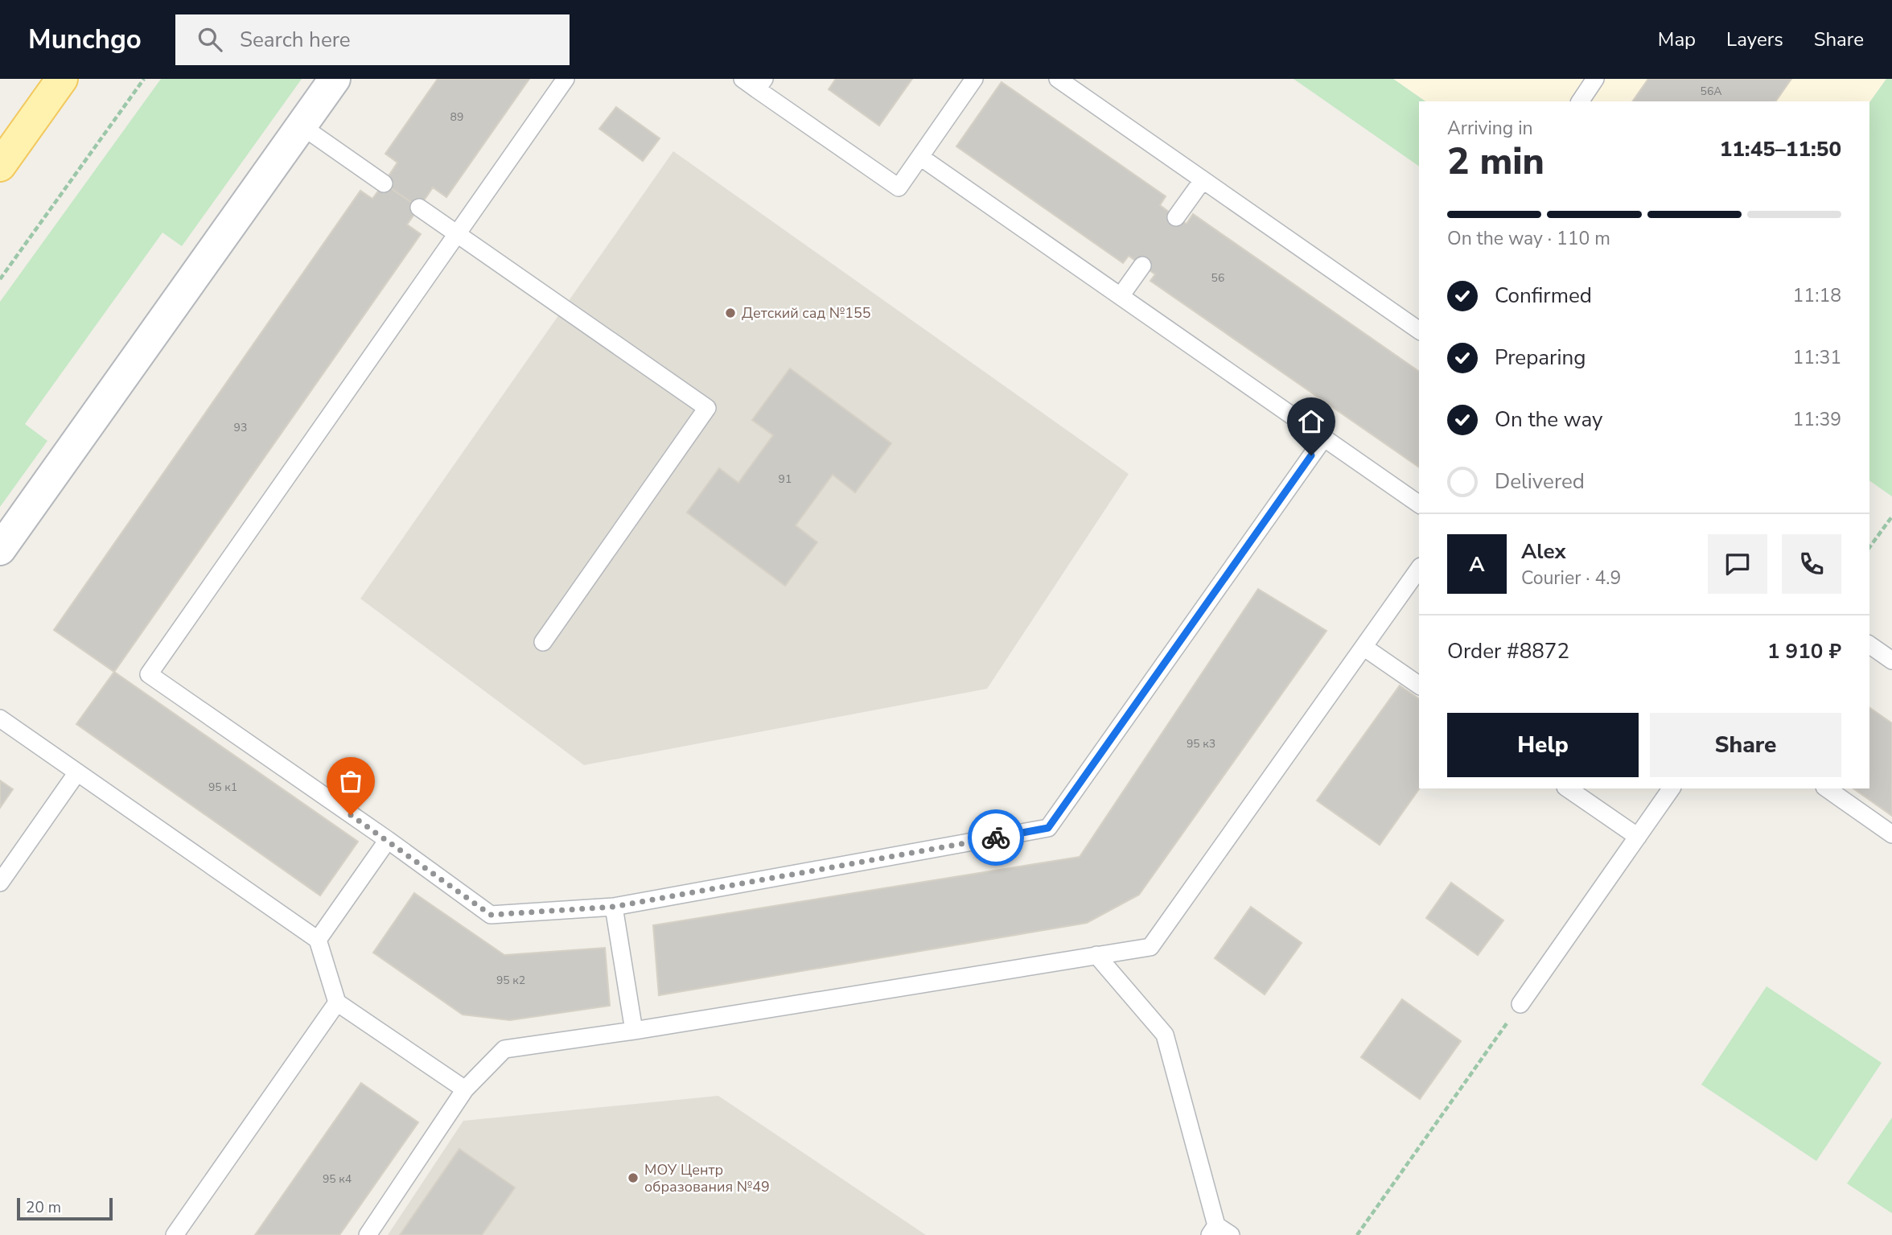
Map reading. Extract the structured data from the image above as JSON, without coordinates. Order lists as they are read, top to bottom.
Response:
{
  "places": ["Детский сад №155", "МОУ Центр образования №49"],
  "house_numbers": [
    "56А",
    "89",
    "56",
    "93",
    "91",
    "95 к3",
    "95 к1",
    "95 к2",
    "95 к4"
  ],
  "scale_bar": "20 m",
  "page": {
    "header": "Munchgo",
    "search": "Search here",
    "nav": ["Map", "Layers", "Share"],
    "heading": ["2 min", "Arriving in", "11:45–11:50"],
    "panel": [
      "Alex",
      "Courier · 4.9",
      "Order #8872",
      "1 910 ₽"
    ],
    "bar": "On the way · 110 m",
    "list": [
      ["Confirmed", "11:18"],
      ["Preparing", "11:31"],
      ["On the way", "11:39"],
      "Delivered"
    ],
    "round": "A",
    "buttons": ["Help", "Share"],
    "scale": "20 m"
  }
}
